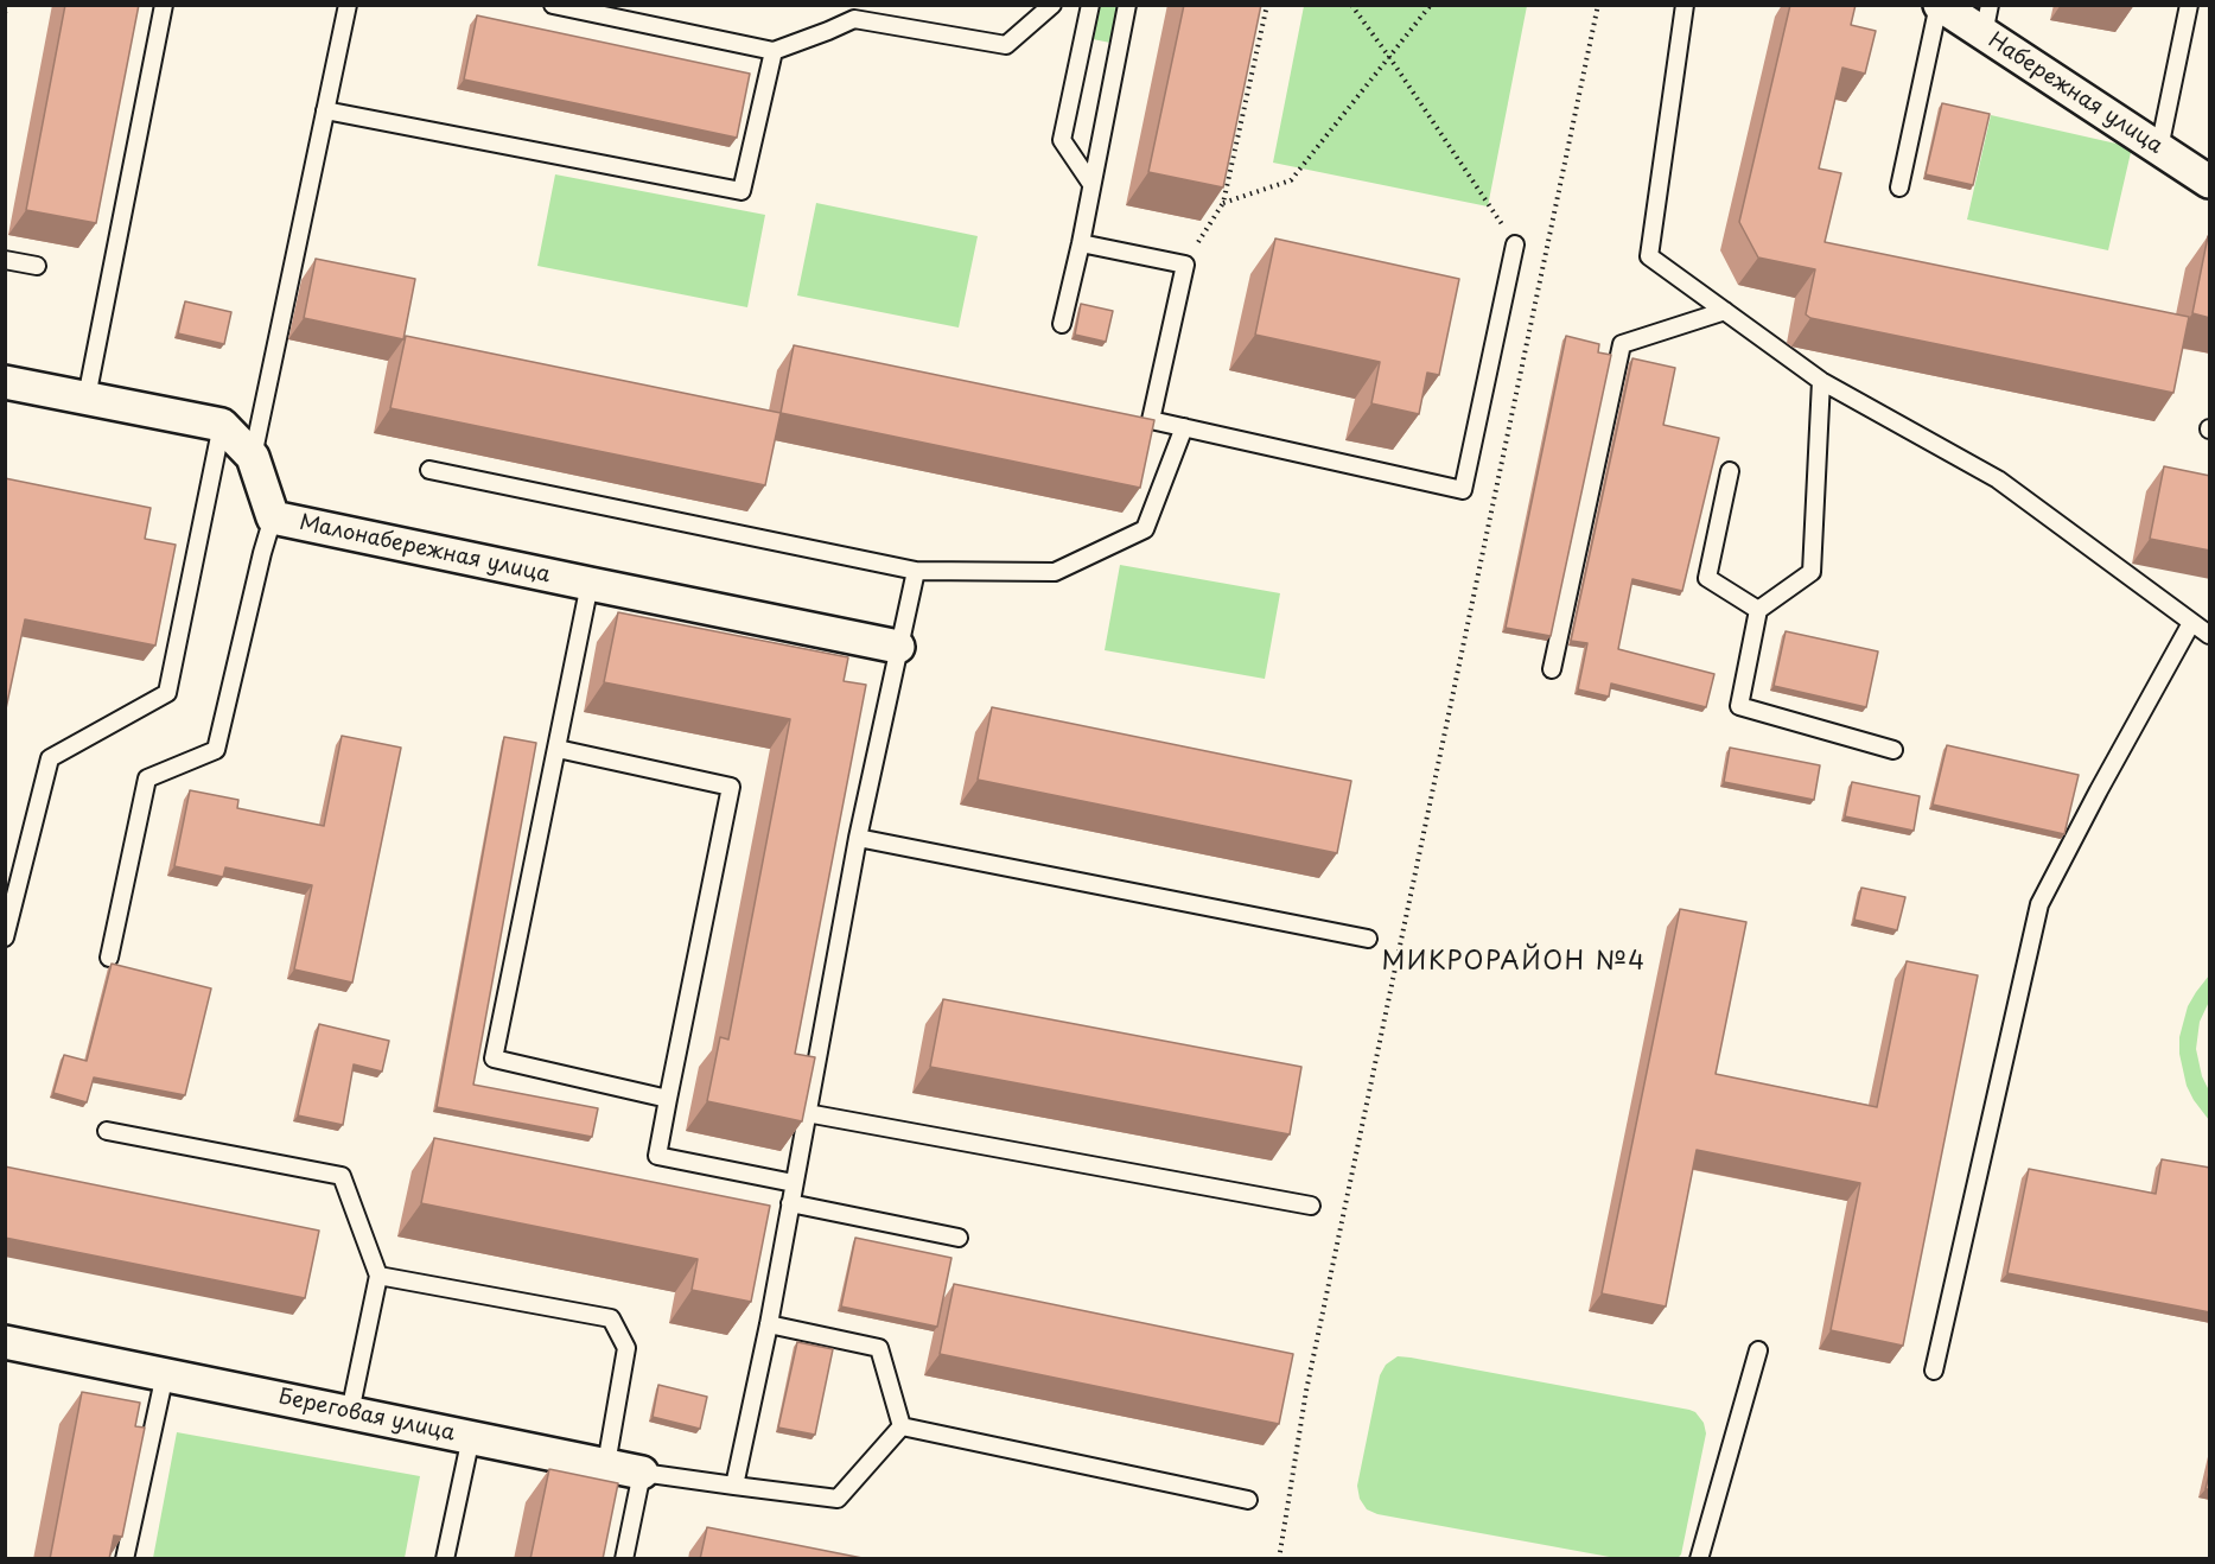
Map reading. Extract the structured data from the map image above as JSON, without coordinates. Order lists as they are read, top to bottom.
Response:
{
  "streets": {
    "street": ["Набережная улица", "Малонабережная улица", "Береговая улица"]
  },
  "districts": ["МИКРОРАЙОН №4"]
}
